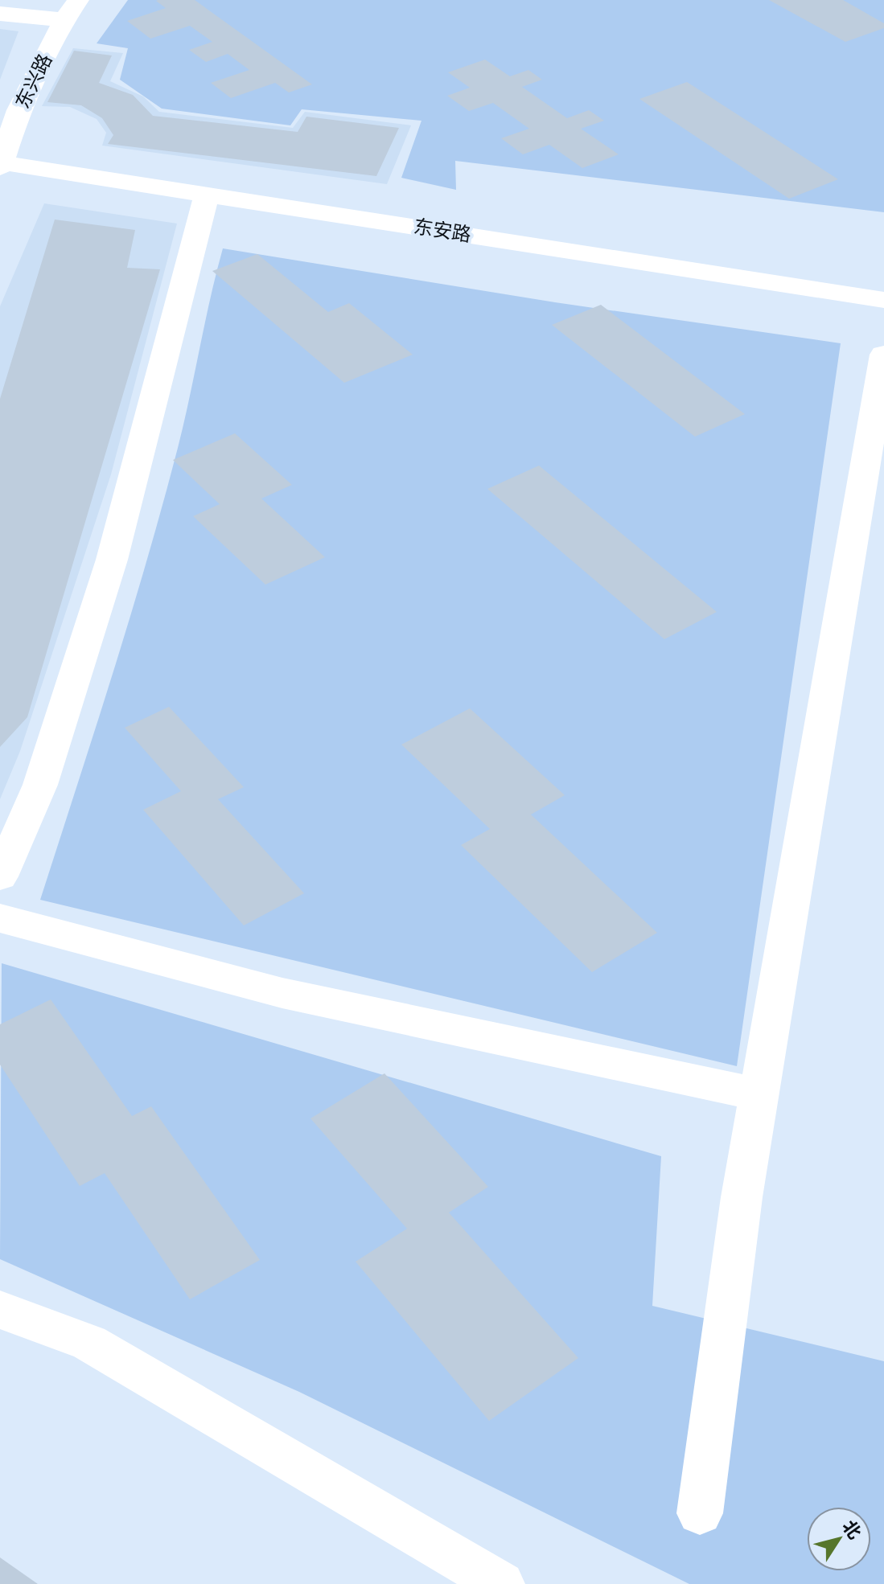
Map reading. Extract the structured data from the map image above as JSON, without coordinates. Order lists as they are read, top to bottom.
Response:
{
  "streets": {
    "street": ["东兴路", "东安路"]
  },
  "crossings": [
    ["东兴路", "东安路"]
  ],
  "north": "top right"
}
